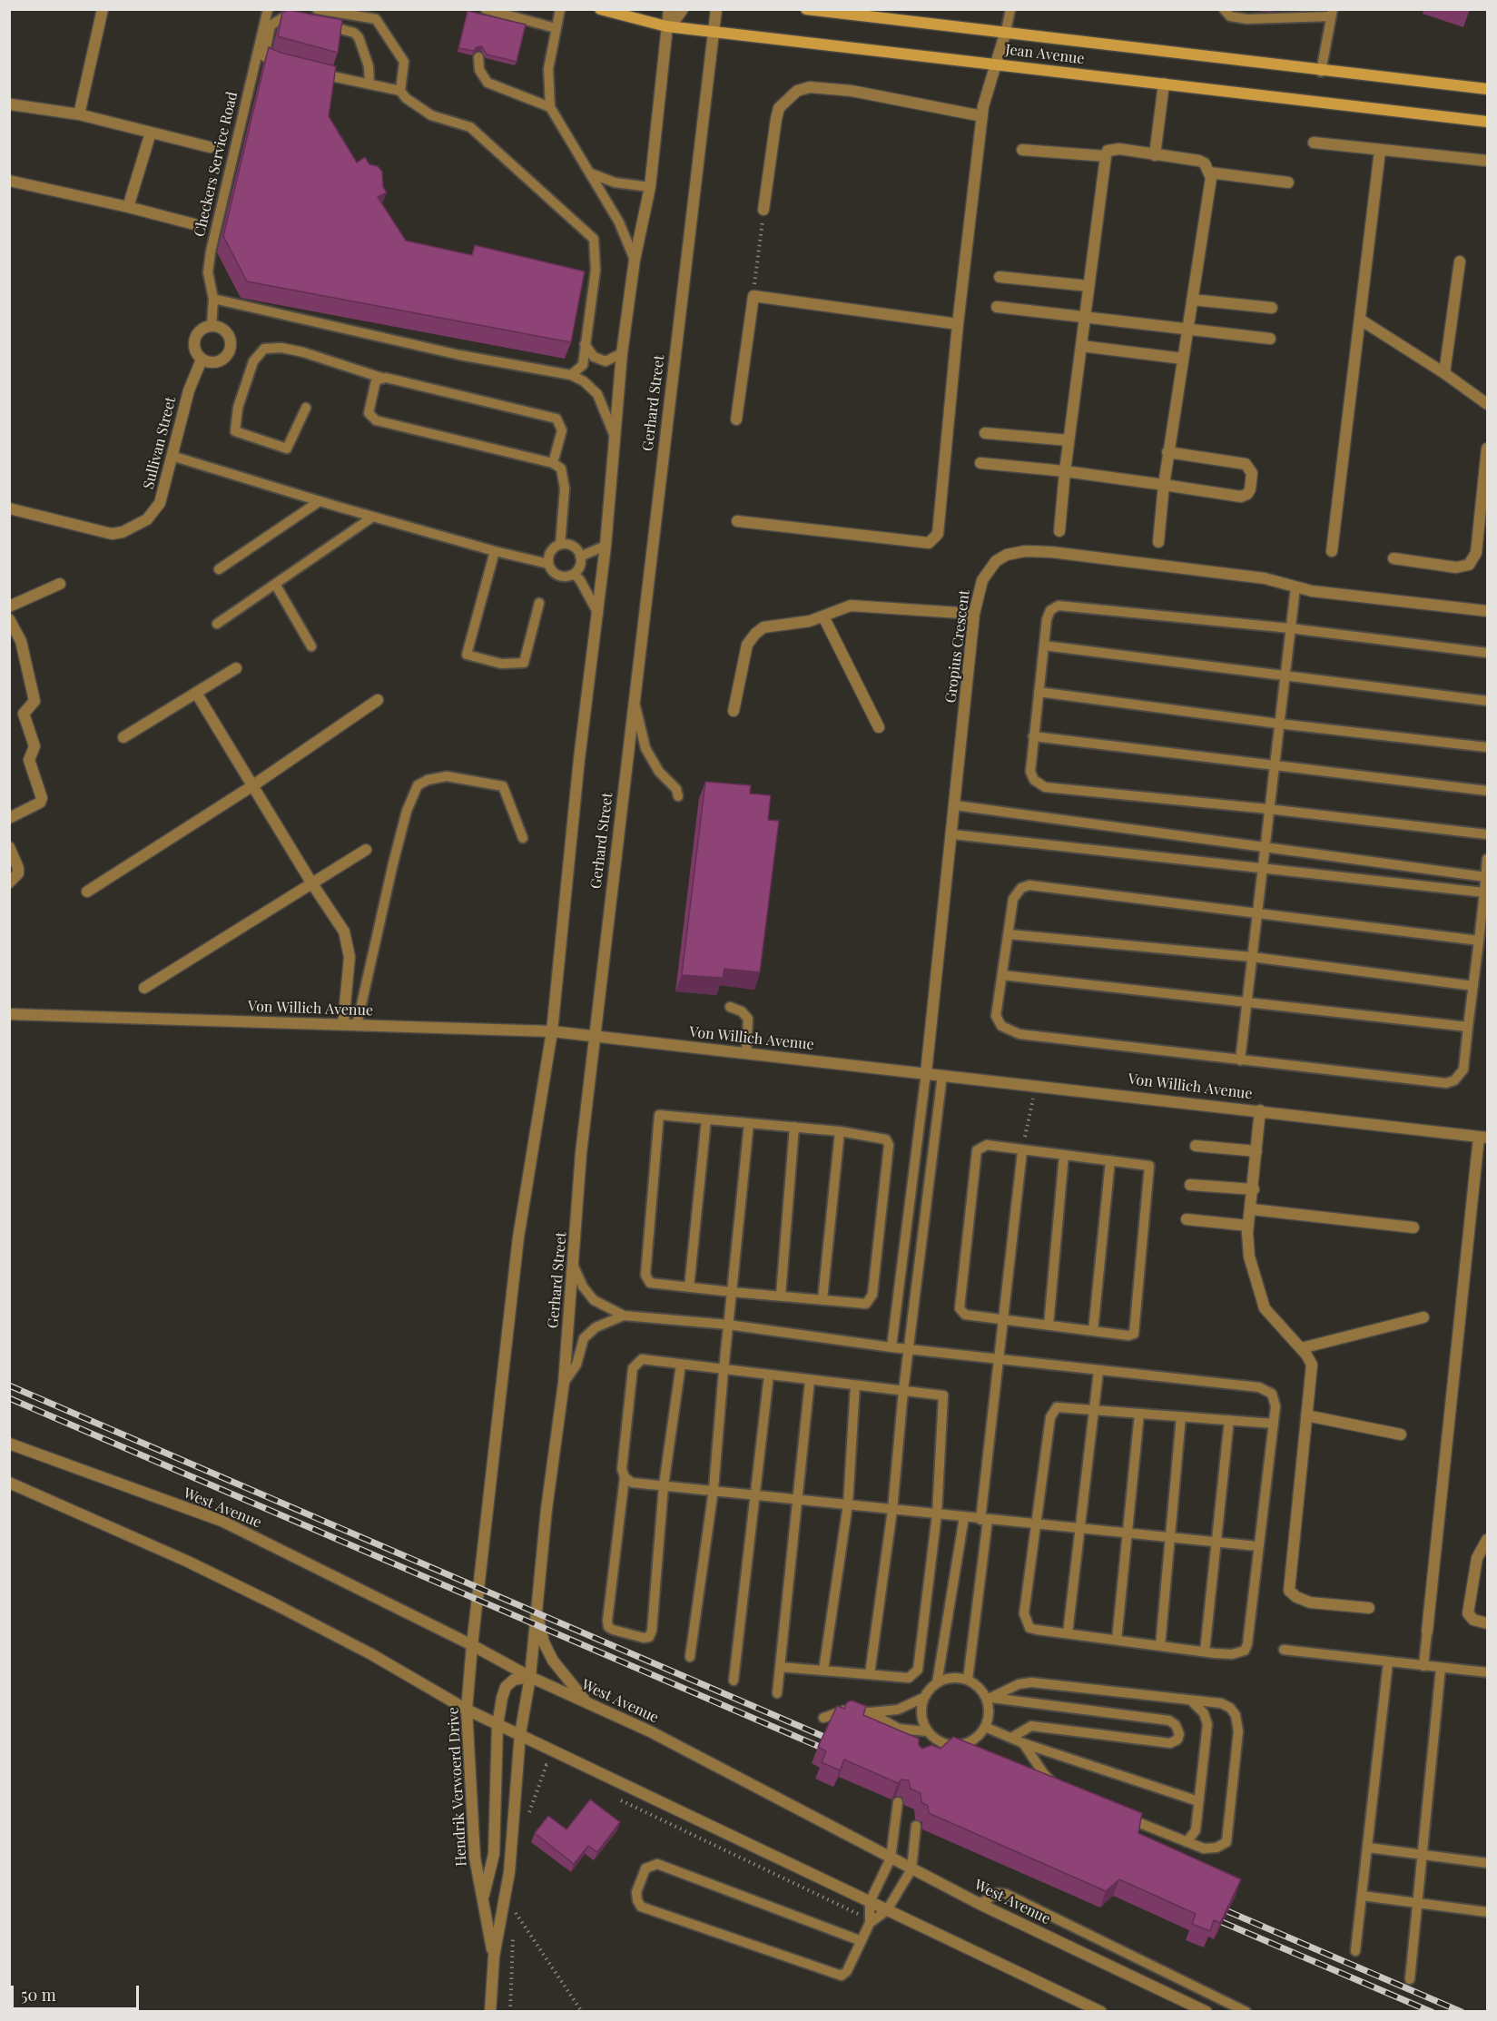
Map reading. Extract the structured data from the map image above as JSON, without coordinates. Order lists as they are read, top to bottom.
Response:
{
  "streets": {
    "main road": ["Jean Avenue"],
    "street": [
      "Gerhard Street",
      "Sullivan Street",
      "Gropius Crescent",
      "Von Willich Avenue",
      "West Avenue",
      "Hendrik Verwoerd Drive"
    ],
    "lane": ["Checkers Service Road"]
  },
  "crossings": [
    ["Jean Avenue", "Gerhard Street"],
    ["Checkers Service Road", "Sullivan Street"],
    ["Gerhard Street", "Von Willich Avenue"],
    ["Gerhard Street", "West Avenue"],
    ["Gerhard Street", "Hendrik Verwoerd Drive"],
    ["Gropius Crescent", "Von Willich Avenue"],
    ["West Avenue", "Hendrik Verwoerd Drive"]
  ],
  "scale_bar": "50 m"
}
